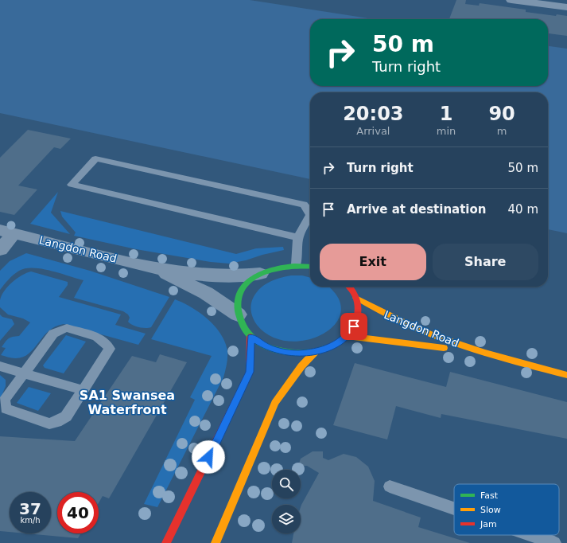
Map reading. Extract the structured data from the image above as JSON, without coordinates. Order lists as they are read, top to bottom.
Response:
{
  "streets": {
    "street": ["Langdon Road"]
  },
  "districts": ["SA1 Swansea Waterfront"],
  "legend": ["Fast", "Slow", "Jam"],
  "page": {
    "turn": ["50 m", "Turn right"],
    "eta": [
      "20:03",
      "Arrival",
      "1",
      "min",
      "90",
      "m"
    ],
    "list": [
      {
        "name": "Turn right",
        "value": "50 m"
      },
      {
        "name": "Arrive at destination",
        "value": "40 m"
      }
    ],
    "buttons": ["Exit", "Share"],
    "speed": "37 km/h",
    "limit": "40"
  }
}
